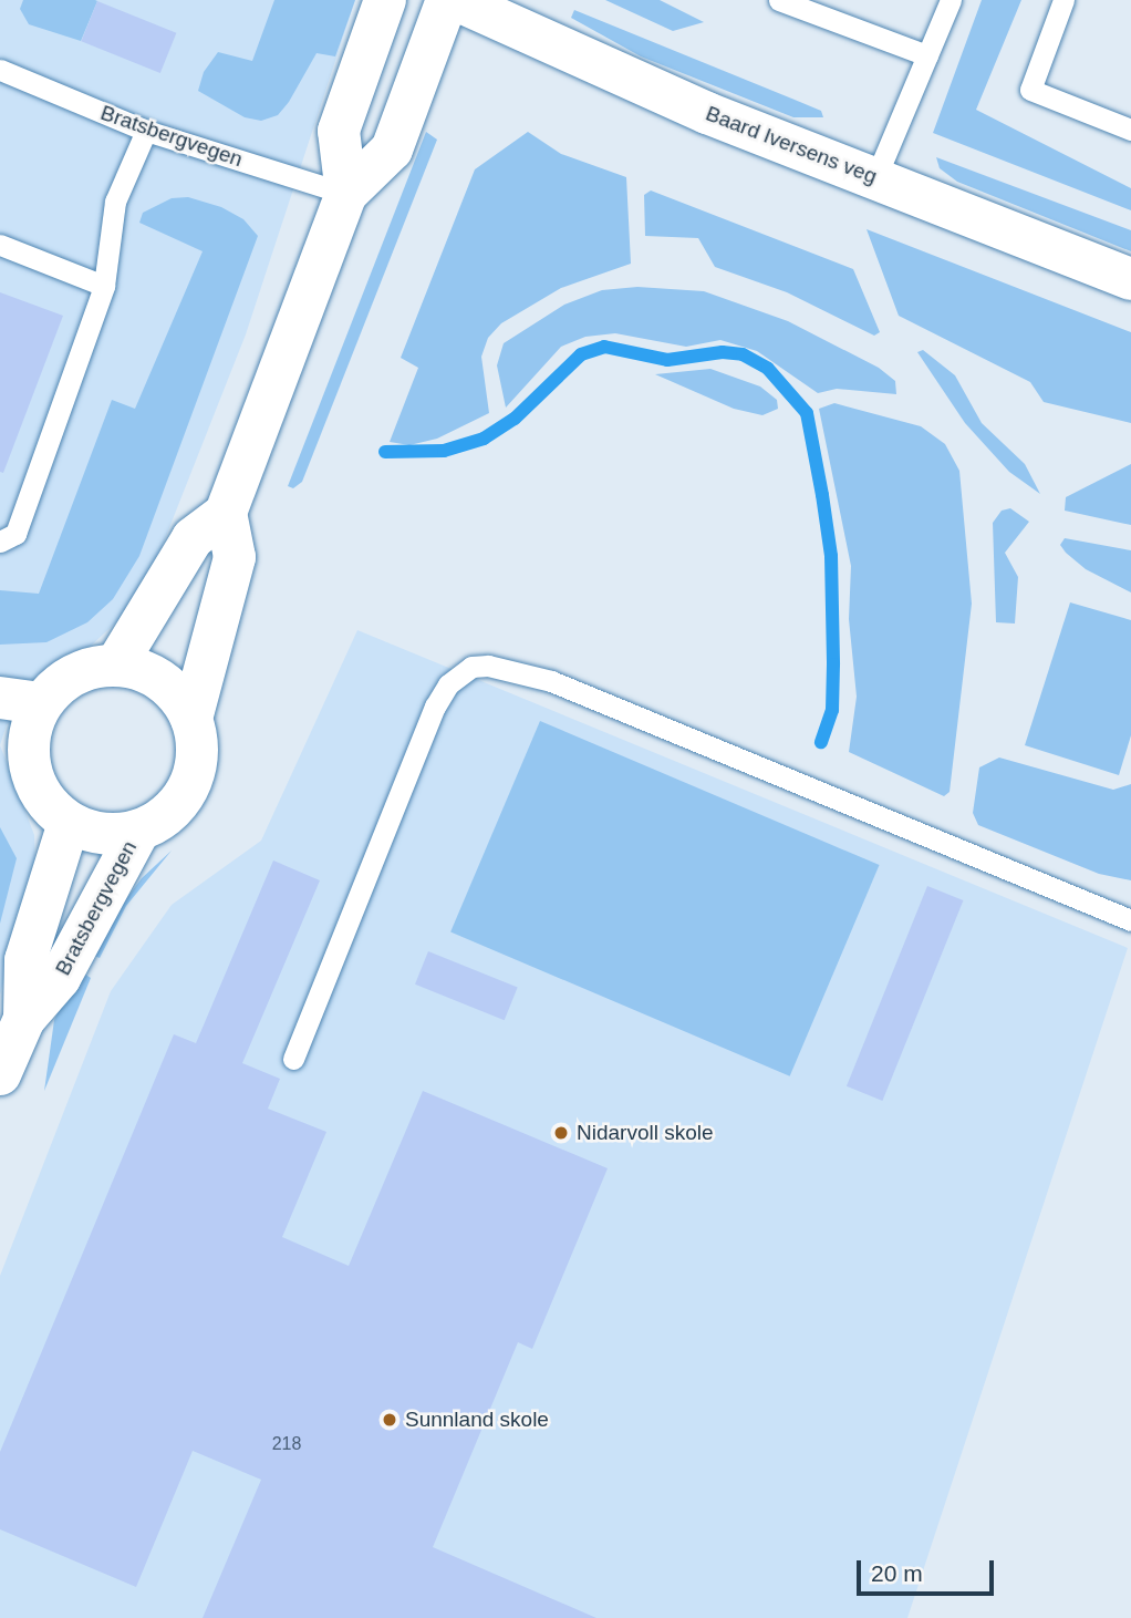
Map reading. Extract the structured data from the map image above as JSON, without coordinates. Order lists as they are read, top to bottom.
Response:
{
  "streets": {
    "main road": ["Bratsbergvegen", "Baard Iversens veg"]
  },
  "places": ["Nidarvoll skole", "Sunnland skole"],
  "house_numbers": ["218"],
  "scale_bar": "20 m"
}
